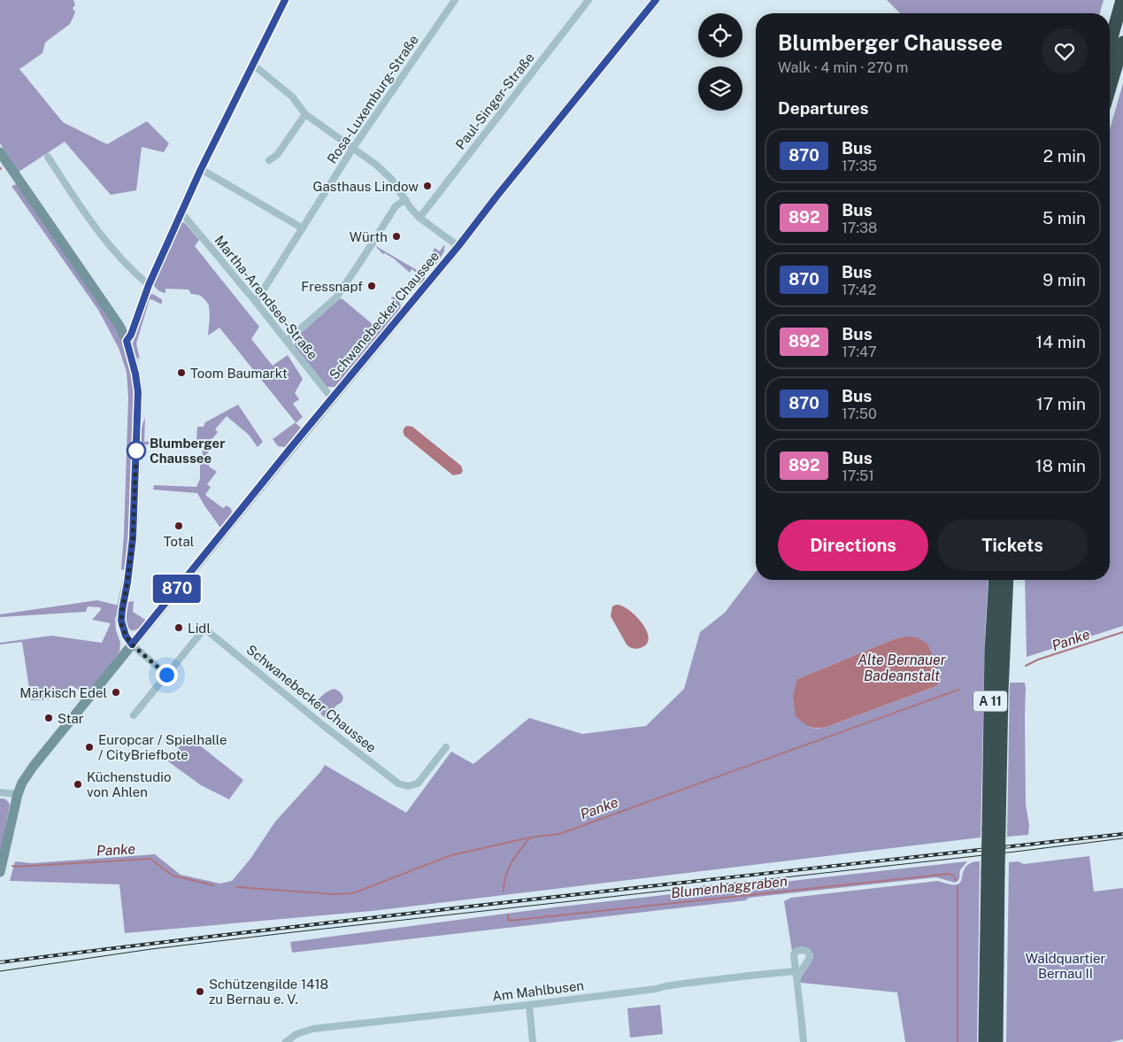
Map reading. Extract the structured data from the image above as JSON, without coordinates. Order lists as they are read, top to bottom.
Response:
{
  "streets": {
    "highway": ["A 11"],
    "main road": ["Schwanebecker Chaussee"],
    "street": [
      "Rosa-Luxemburg-Straße",
      "Paul-Singer-Straße",
      "Martha-Arendsee-Straße",
      "Am Mahlbusen"
    ]
  },
  "crossings": [
    ["Rosa-Luxemburg-Straße", "Martha-Arendsee-Straße"],
    ["Martha-Arendsee-Straße", "Schwanebecker Chaussee"]
  ],
  "water": ["Panke", "Alte Bernauer Badeanstalt", "Blumenhaggraben"],
  "parks": ["Waldquartier Bernau II"],
  "places": [
    "Gasthaus Lindow",
    "Würth",
    "Fressnapf",
    "Toom Baumarkt",
    "Blumberger Chaussee",
    "Total",
    "Lidl",
    "Märkisch Edel",
    "Star",
    "Europcar / Spielhalle / CityBriefbote",
    "Küchenstudio von Ahlen",
    "Schützengilde 1418 zu Bernau e. V."
  ],
  "lines": ["bus line 870"],
  "page": {
    "on_map": "870",
    "heading": [
      ["Blumberger Chaussee", "Walk · 4 min · 270 m"],
      "Departures"
    ],
    "list": [
      {
        "mark": "870",
        "name": "Bus",
        "note": "17:35",
        "value": "2 min"
      },
      {
        "mark": "892",
        "name": "Bus",
        "note": "17:38",
        "value": "5 min"
      },
      {
        "mark": "870",
        "name": "Bus",
        "note": "17:42",
        "value": "9 min"
      },
      {
        "mark": "892",
        "name": "Bus",
        "note": "17:47",
        "value": "14 min"
      },
      {
        "mark": "870",
        "name": "Bus",
        "note": "17:50",
        "value": "17 min"
      },
      {
        "mark": "892",
        "name": "Bus",
        "note": "17:51",
        "value": "18 min"
      }
    ],
    "buttons": ["Directions", "Tickets"]
  }
}
